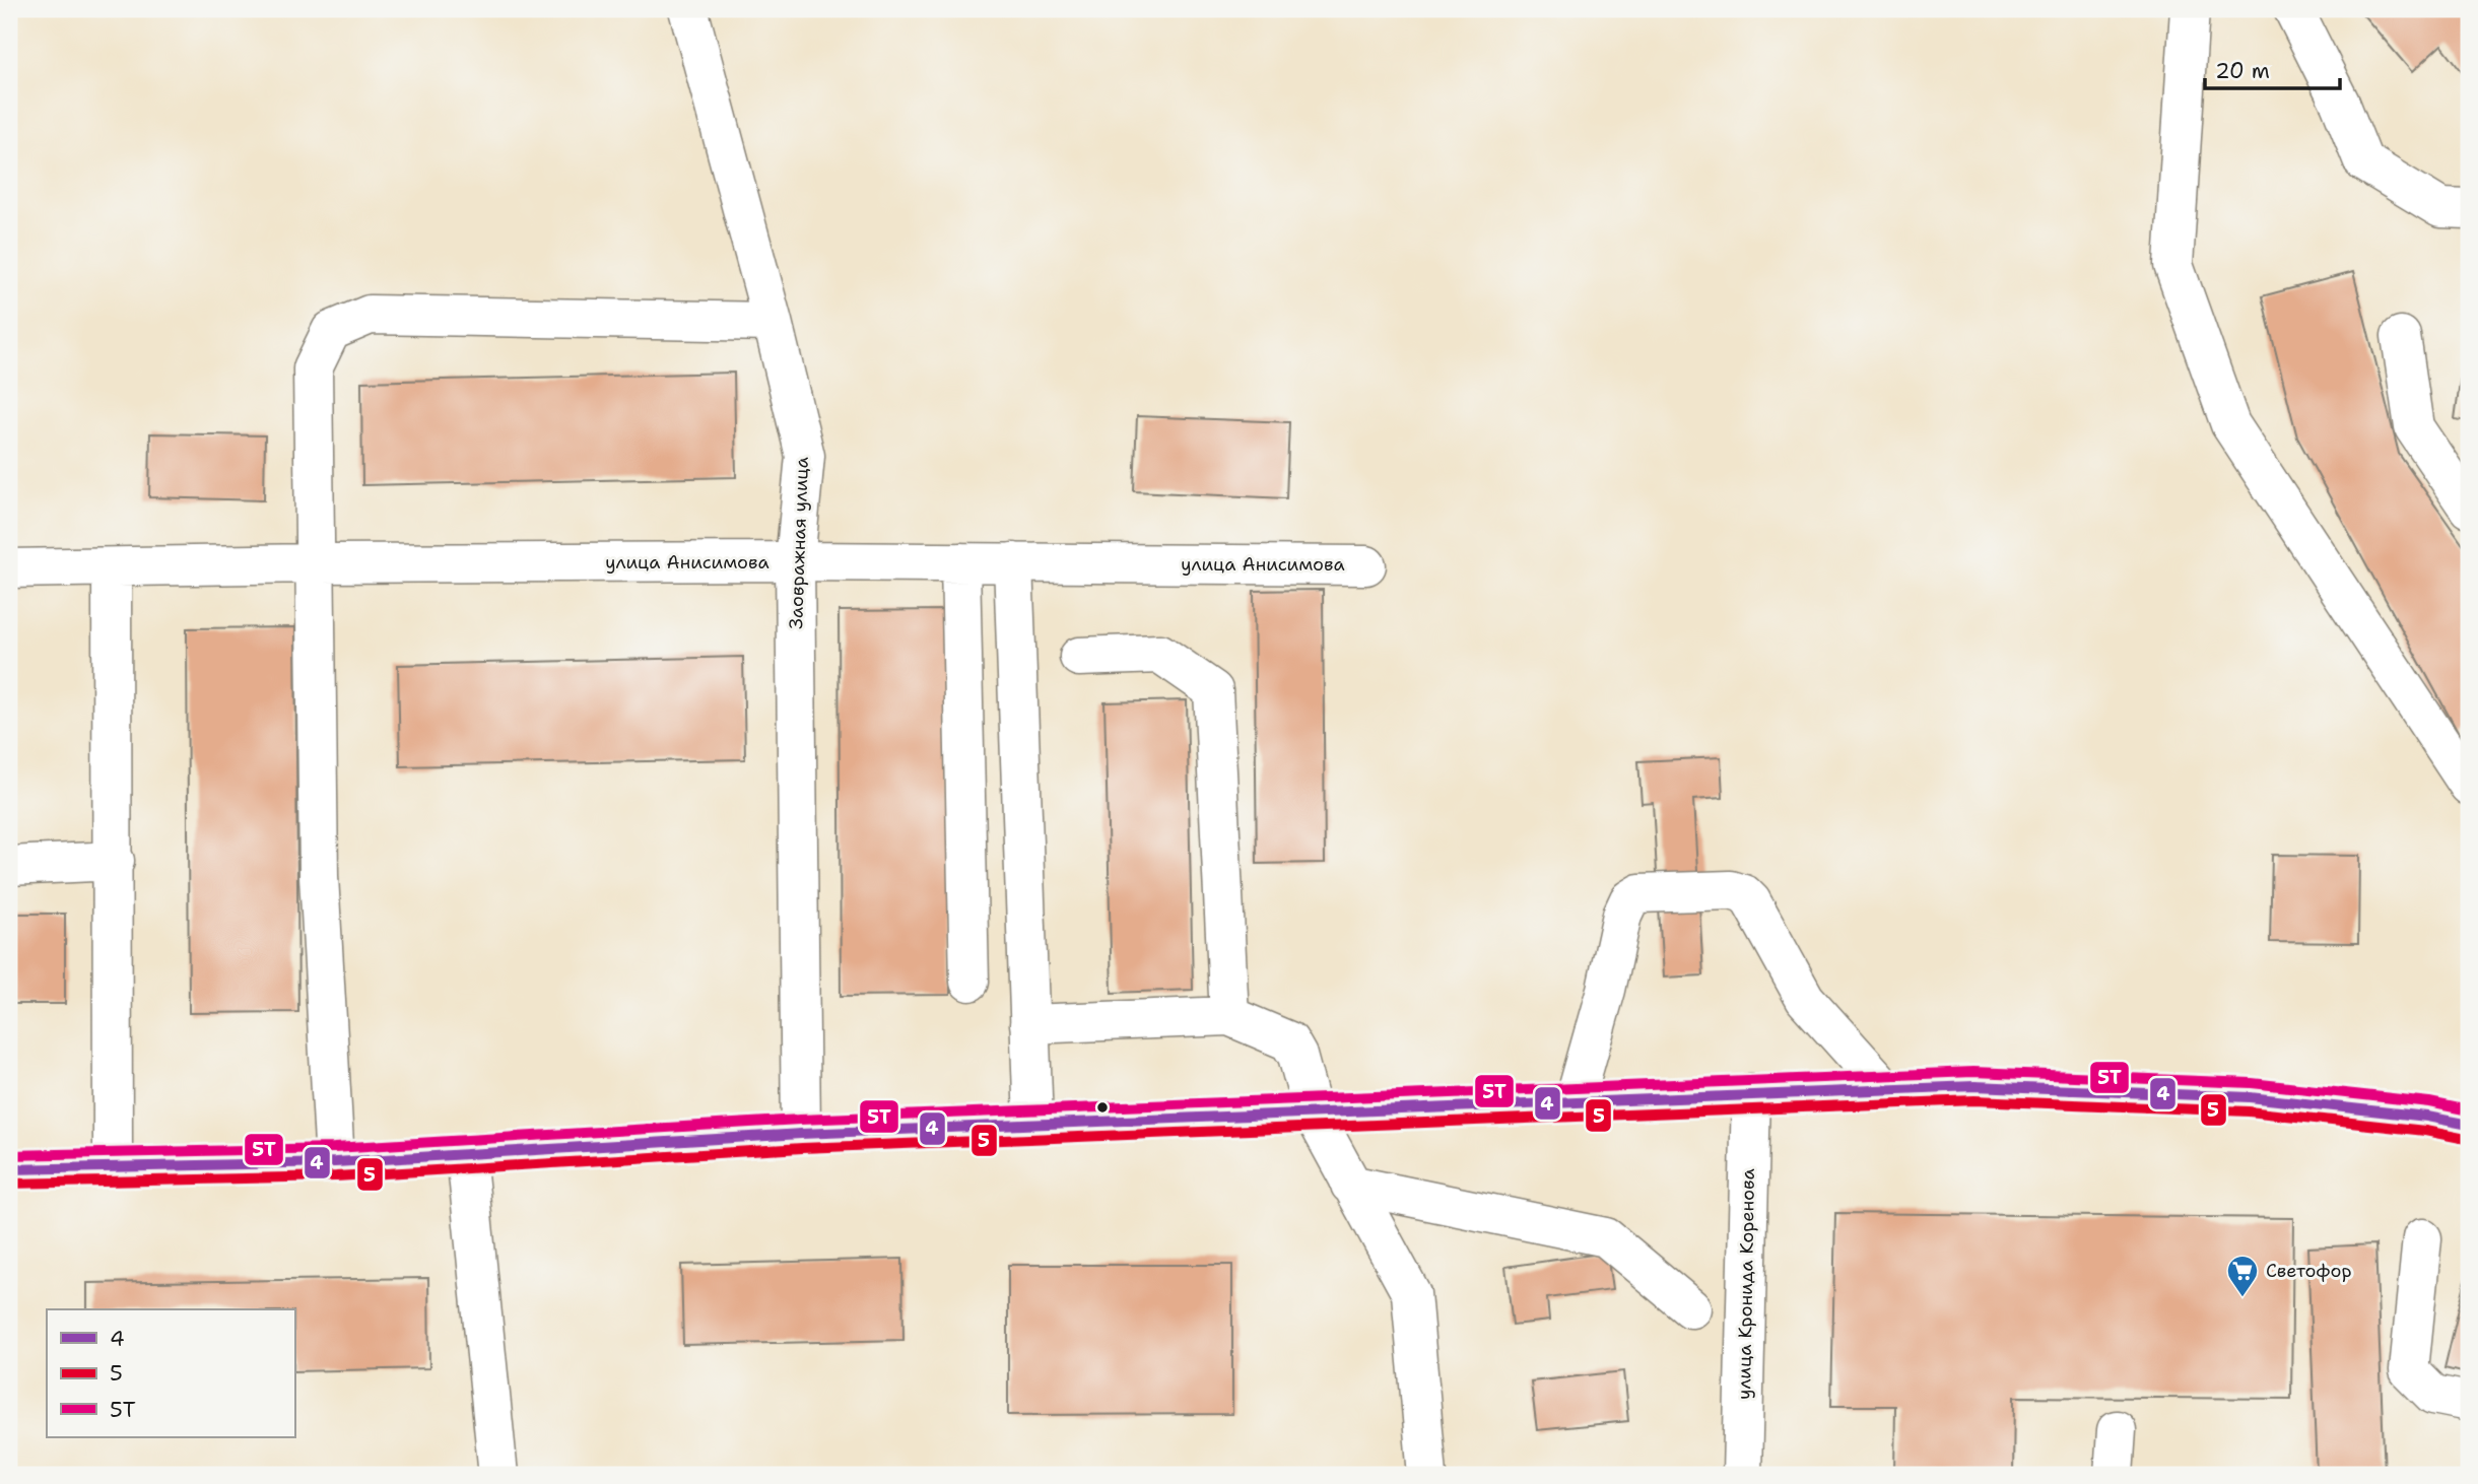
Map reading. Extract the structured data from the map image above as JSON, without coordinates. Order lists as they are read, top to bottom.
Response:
{
  "streets": {
    "street": ["Заовражная улица", "улица Анисимова", "улица Кронида Коренова"]
  },
  "crossings": [
    ["Заовражная улица", "улица Анисимова"]
  ],
  "places": {
    "supermarket": ["Светофор"]
  },
  "lines": ["transit line 5Т", "transit line 4", "transit line 5"],
  "legend": ["4", "5", "5Т"],
  "scale_bar": "20 m"
}
